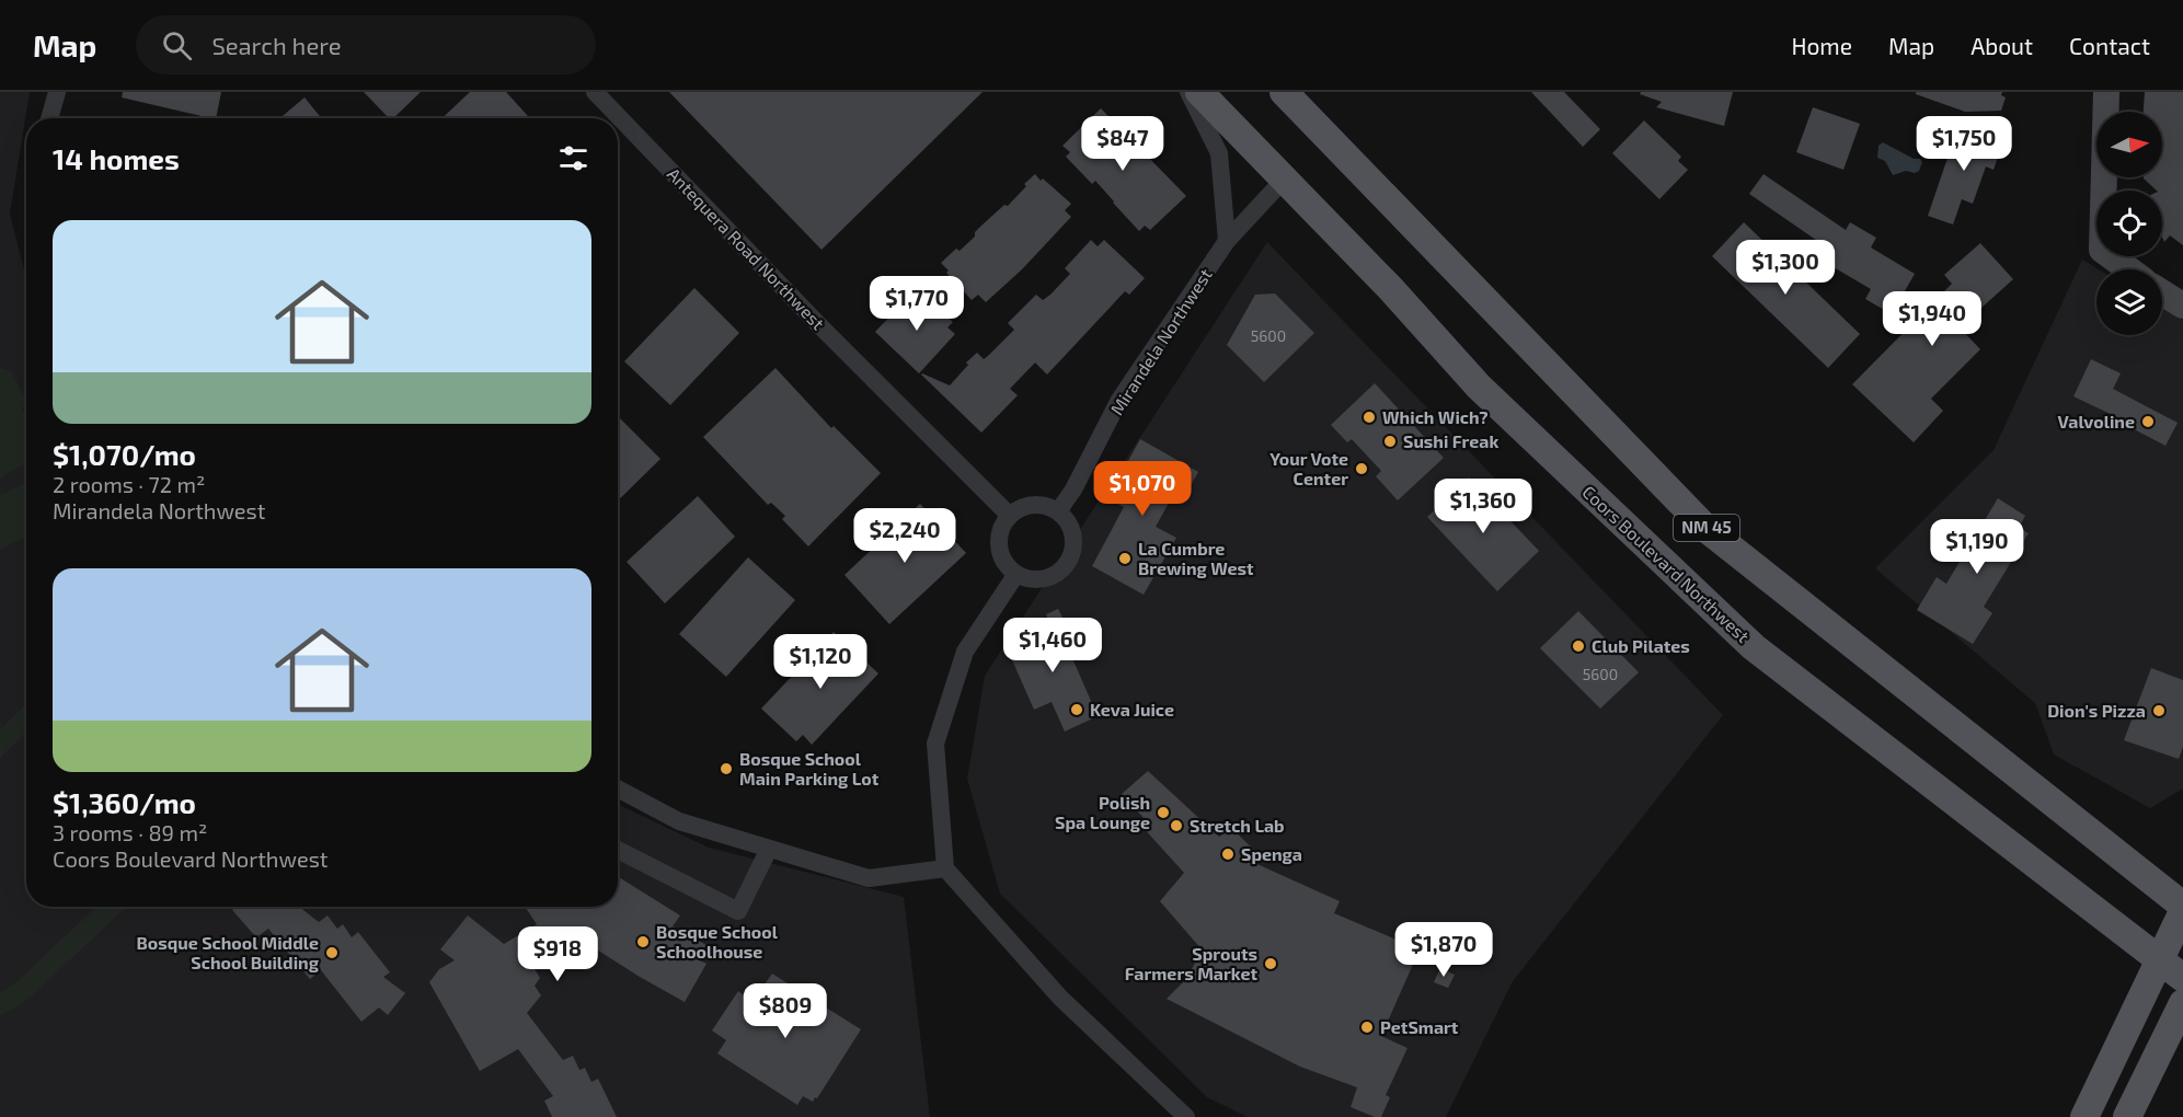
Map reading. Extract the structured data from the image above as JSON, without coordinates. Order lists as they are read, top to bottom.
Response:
{
  "streets": {
    "main road": ["NM 45", "Coors Boulevard Northwest"],
    "street": ["Antequera Road Northwest", "Mirandela Northwest"]
  },
  "crossings": [
    ["Antequera Road Northwest", "Mirandela Northwest"],
    ["Mirandela Northwest", "Coors Boulevard Northwest"]
  ],
  "places": [
    "Which Wich?",
    "Valvoline",
    "Sushi Freak",
    "Your Vote Center",
    "La Cumbre Brewing West",
    "Club Pilates",
    "Keva Juice",
    "Dion's Pizza",
    "Bosque School Main Parking Lot",
    "Polish Spa Lounge",
    "Stretch Lab",
    "Spenga",
    "Bosque School Schoolhouse",
    "Bosque School Middle School Building",
    "Sprouts Farmers Market",
    "PetSmart"
  ],
  "house_numbers": ["5600", "5600"],
  "north": "right",
  "page": {
    "header": "Map",
    "search": "Search here",
    "nav": [
      "Home",
      "Map",
      "About",
      "Contact"
    ],
    "price": [
      "$847",
      "$1,750",
      "$1,300",
      "$1,770",
      "$1,940",
      "$1,070",
      "$1,360",
      "$2,240",
      "$1,190",
      "$1,460",
      "$1,120",
      "$1,870",
      "$918",
      "$809"
    ],
    "heading": "14 homes",
    "list": [
      {
        "name": "$1,070/mo",
        "note": "2 rooms · 72 m² · Mirandela Northwest"
      },
      {
        "name": "$1,360/mo",
        "note": "3 rooms · 89 m² · Coors Boulevard Northwest"
      }
    ]
  }
}
